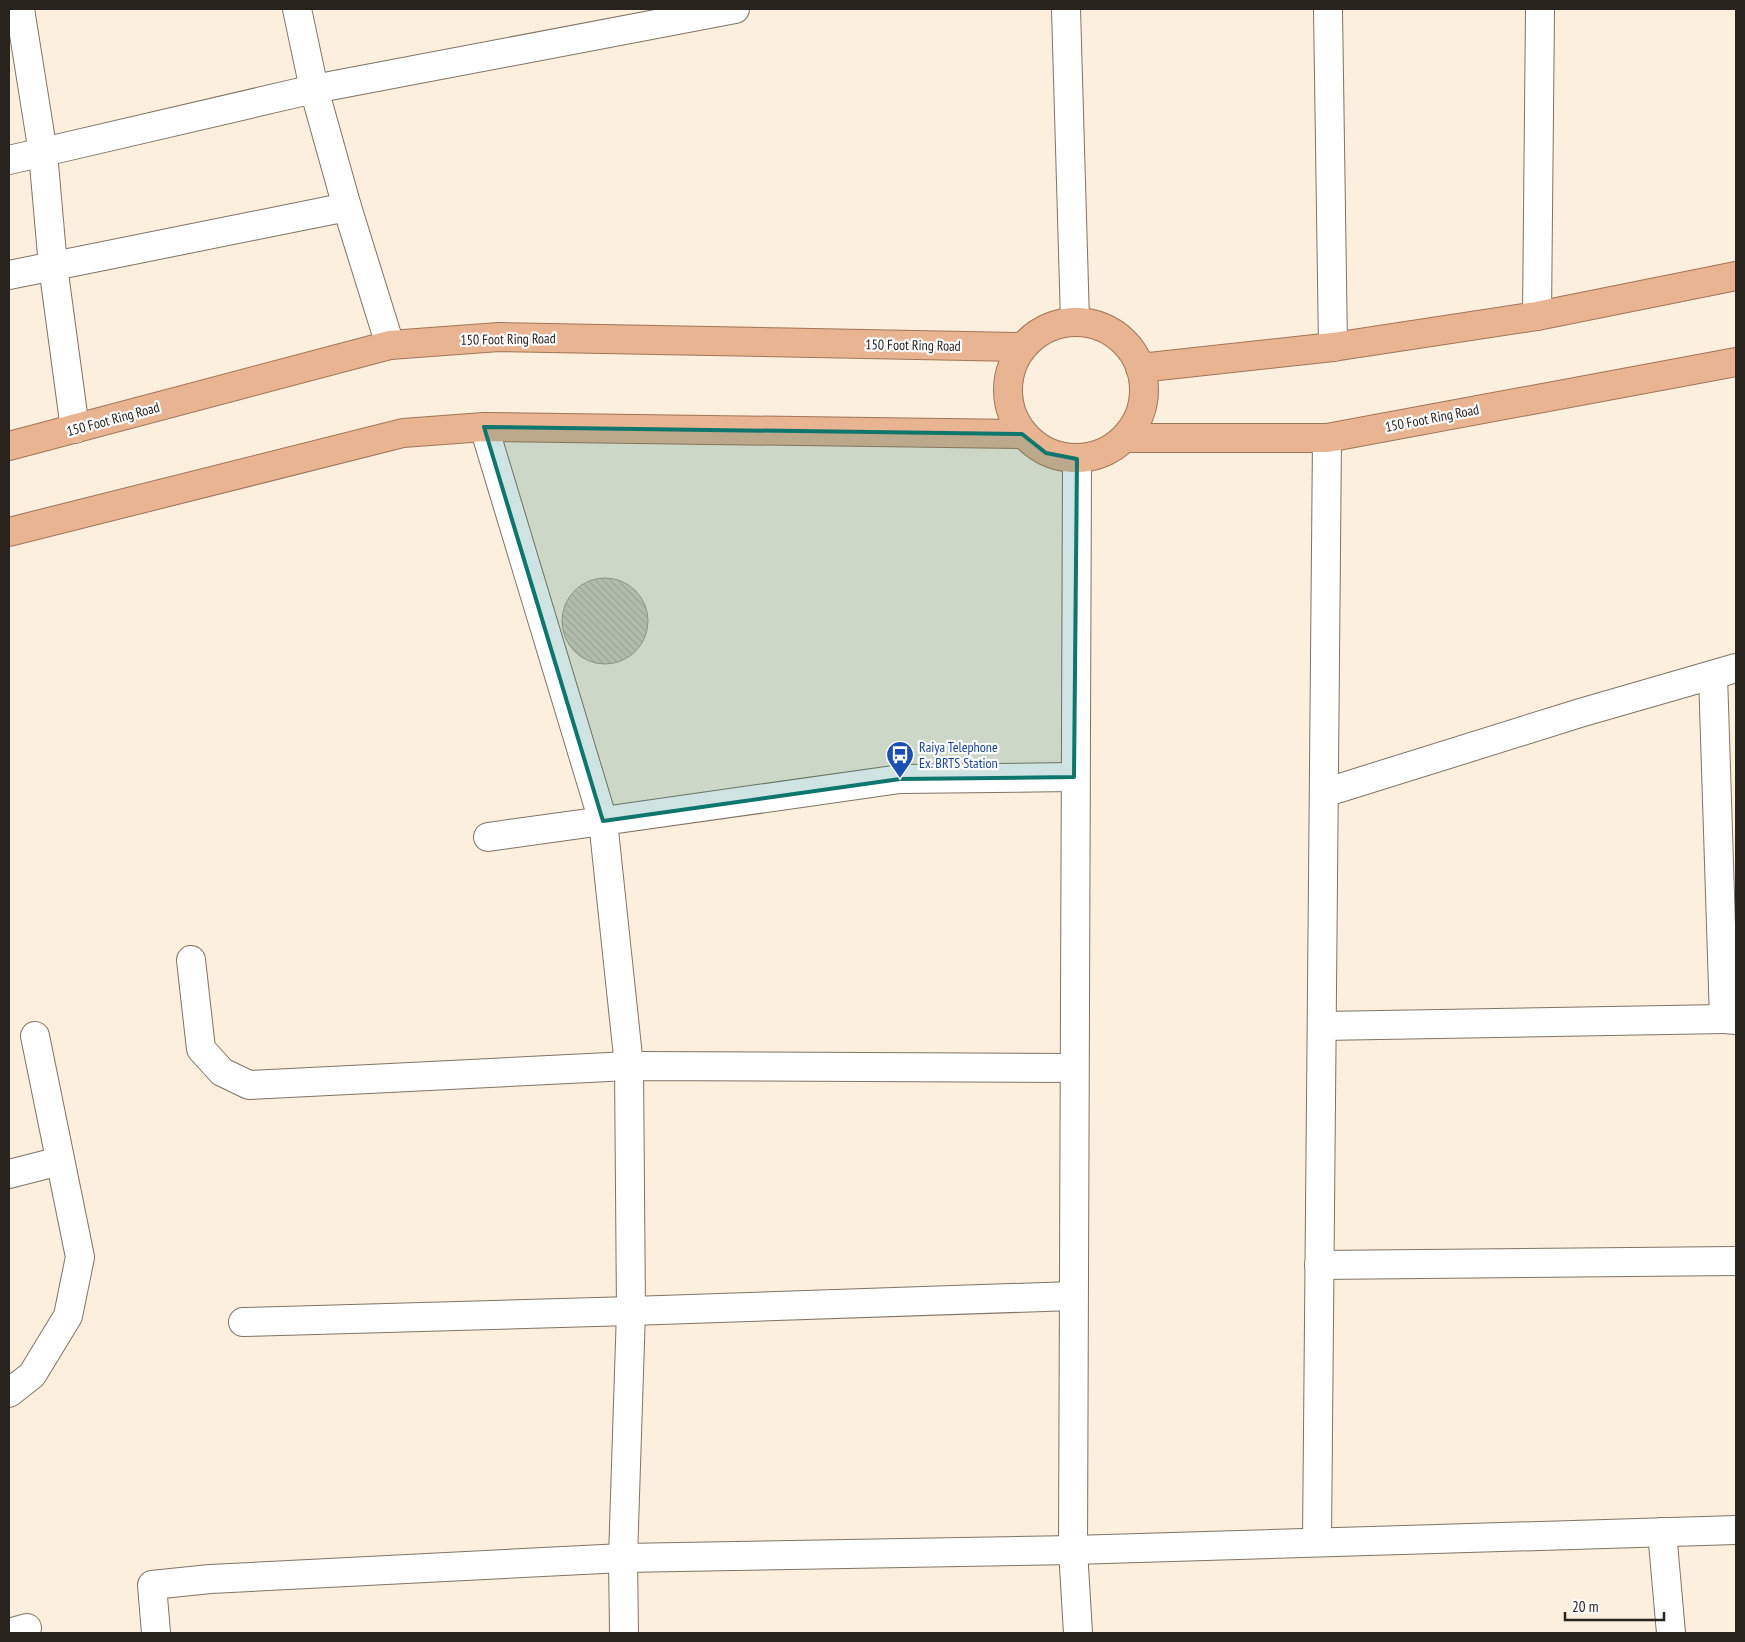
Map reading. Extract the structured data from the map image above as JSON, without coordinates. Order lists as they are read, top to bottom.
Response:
{
  "streets": {
    "highway": ["150 Foot Ring Road"]
  },
  "places": {
    "bus stop": ["Raiya Telephone Ex. BRTS Station"]
  },
  "scale_bar": "20 m"
}
